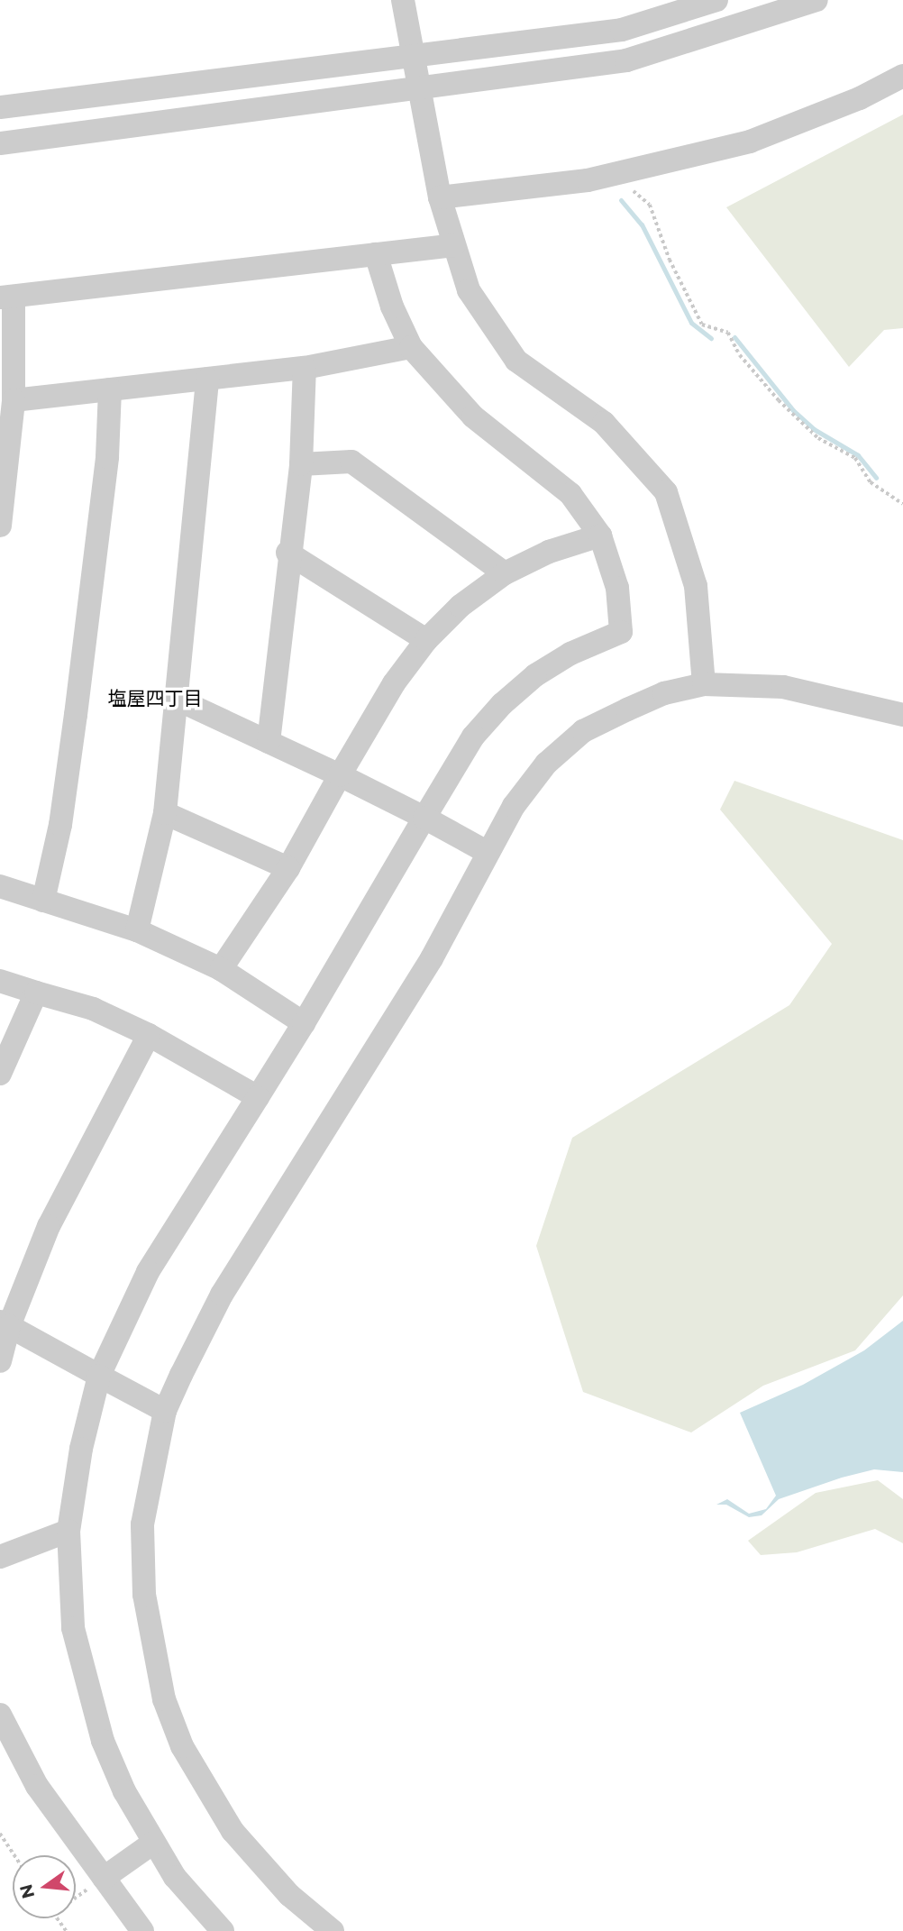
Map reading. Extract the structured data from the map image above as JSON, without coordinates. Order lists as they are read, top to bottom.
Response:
{
  "districts": ["塩屋四丁目"],
  "north": "left"
}
